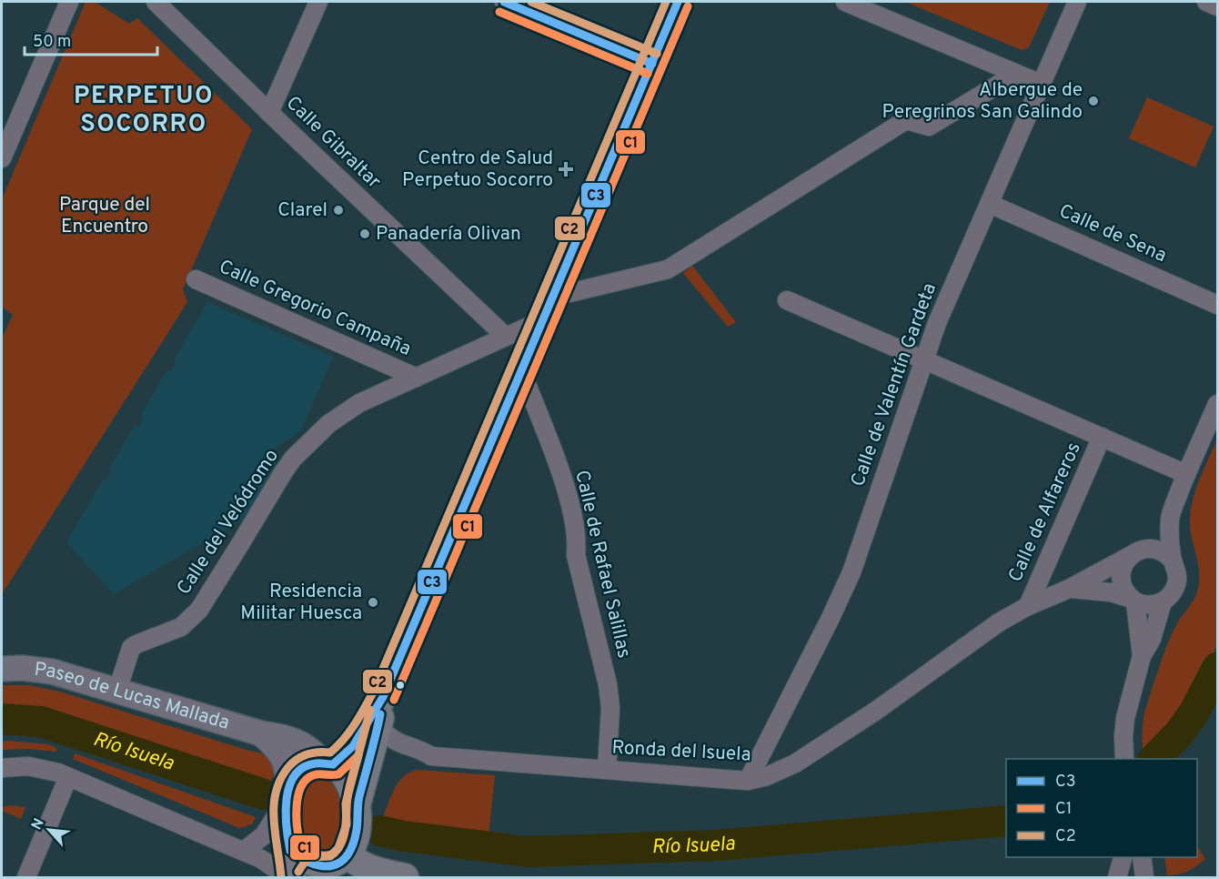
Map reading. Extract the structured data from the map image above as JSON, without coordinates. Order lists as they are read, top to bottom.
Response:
{
  "streets": {
    "main road": ["Paseo de Lucas Mallada"],
    "street": [
      "Calle Gibraltar",
      "Calle de Sena",
      "Calle Gregorio Campaña",
      "Calle de Valentín Gardeta",
      "Calle de Alfareros",
      "Calle del Velódromo",
      "Calle de Rafael Salillas",
      "Ronda del Isuela"
    ]
  },
  "crossings": [
    ["Calle Gibraltar", "Calle del Velódromo"],
    ["Calle de Sena", "Calle de Valentín Gardeta"],
    ["Calle Gregorio Campaña", "Calle del Velódromo"],
    ["Calle de Valentín Gardeta", "Ronda del Isuela"],
    ["Calle de Alfareros", "Ronda del Isuela"],
    ["Calle del Velódromo", "Paseo de Lucas Mallada"],
    ["Calle de Rafael Salillas", "Ronda del Isuela"]
  ],
  "districts": ["PERPETUO SOCORRO"],
  "water": ["Río Isuela"],
  "parks": ["Parque del Encuentro"],
  "places": {
    "other": [
      "Albergue de Peregrinos San Galindo",
      "Clarel",
      "Panadería Olivan",
      "Residencia Militar Huesca"
    ],
    "health": ["Centro de Salud Perpetuo Socorro"]
  },
  "lines": ["transit line C3", "transit line C2", "transit line C1"],
  "legend": ["C3", "C1", "C2"],
  "scale_bar": "50 m",
  "north": "top left"
}
